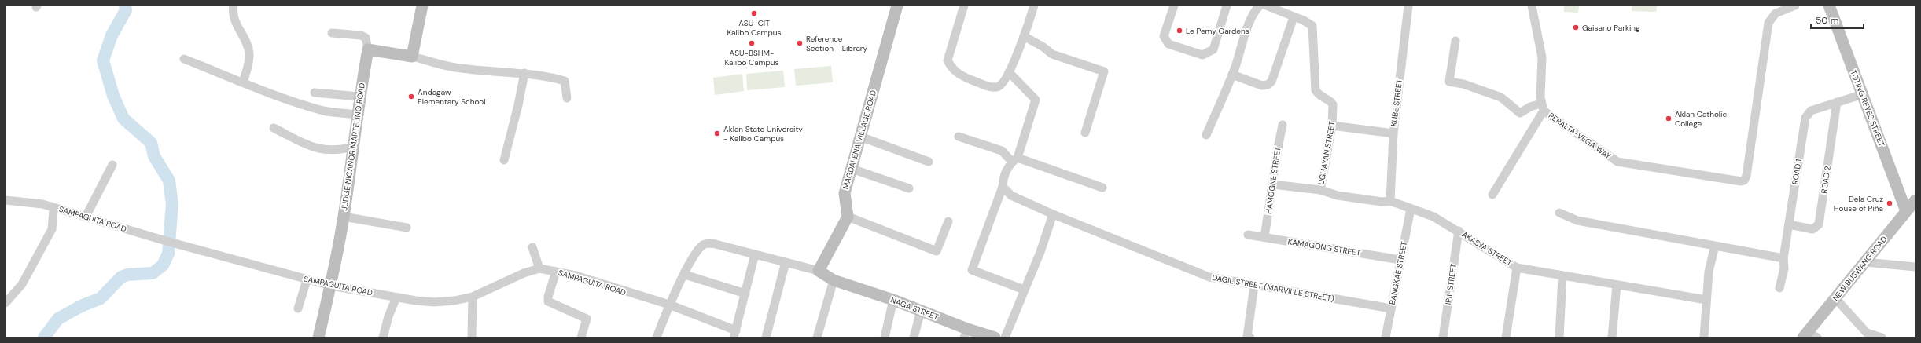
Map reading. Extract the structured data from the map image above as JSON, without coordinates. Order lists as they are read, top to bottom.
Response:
{
  "streets": {
    "street": [
      "KUBE STREET",
      "TOTING REYES STREET",
      "PERALTA-VEGA WAY",
      "MAGDALENA VILLAGE ROAD",
      "JUDGE NICANOR MARTELINO ROAD",
      "UGHAYAN STREET",
      "ROAD 1",
      "ROAD 2",
      "HAMOGNE STREET",
      "SAMPAGUITA ROAD",
      "KAMAGONG STREET",
      "AKASYA STREET",
      "NEW BUSWANG ROAD",
      "BANGKAE STREET",
      "IPIL STREET",
      "DAGIL STREET (MARVILLE STREET)",
      "NAGA STREET"
    ]
  },
  "crossings": [
    ["KUBE STREET", "AKASYA STREET"],
    ["TOTING REYES STREET", "ROAD 1"],
    ["TOTING REYES STREET", "NEW BUSWANG ROAD"],
    ["JUDGE NICANOR MARTELINO ROAD", "SAMPAGUITA ROAD"],
    ["UGHAYAN STREET", "AKASYA STREET"],
    ["ROAD 1", "ROAD 2"],
    ["HAMOGNE STREET", "KAMAGONG STREET"],
    ["HAMOGNE STREET", "AKASYA STREET"],
    ["KAMAGONG STREET", "BANGKAE STREET"],
    ["AKASYA STREET", "BANGKAE STREET"],
    ["AKASYA STREET", "IPIL STREET"],
    ["BANGKAE STREET", "DAGIL STREET (MARVILLE STREET)"]
  ],
  "places": [
    "ASU-CIT Kalibo Campus",
    "Gaisano Parking",
    "Le Pemy Gardens",
    "ASU-BSHM- Kalibo Campus",
    "Reference Section - Library",
    "Andagaw Elementary School",
    "Aklan Catholic College",
    "Aklan State University - Kalibo Campus",
    "Dela Cruz House of Piña"
  ],
  "scale_bar": "50 m"
}
